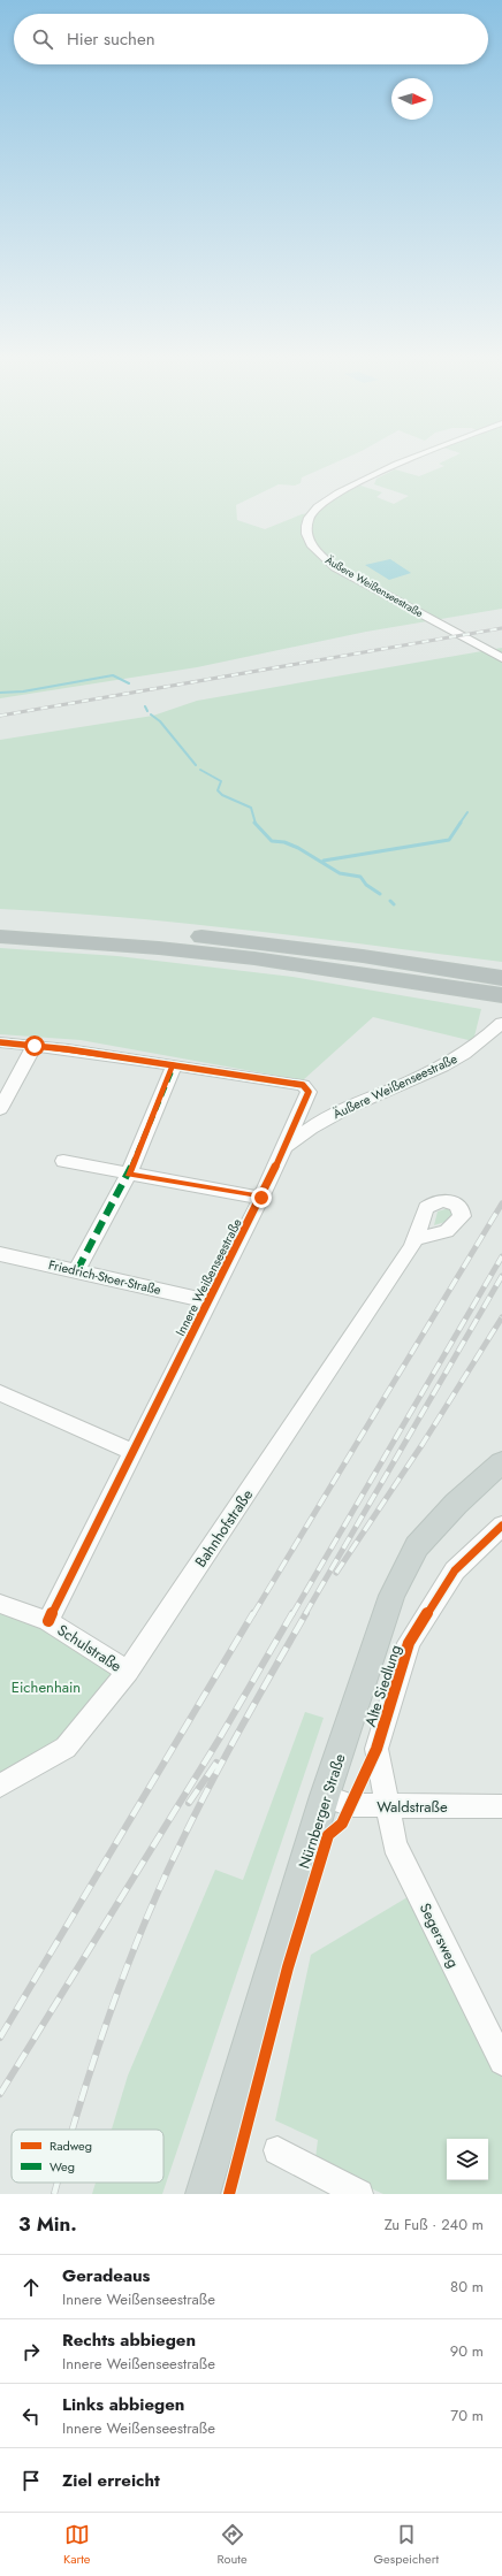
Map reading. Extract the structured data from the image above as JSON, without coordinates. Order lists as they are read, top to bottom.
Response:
{
  "streets": {
    "main road": ["Nürnberger Straße"],
    "street": [
      "Äußere Weißenseestraße",
      "Friedrich-Stoer-Straße",
      "Innere Weißenseestraße",
      "Bahnhofstraße",
      "Schulstraße",
      "Alte Siedlung",
      "Waldstraße",
      "Segersweg"
    ]
  },
  "crossings": [
    ["Äußere Weißenseestraße", "Innere Weißenseestraße"],
    ["Friedrich-Stoer-Straße", "Innere Weißenseestraße"],
    ["Innere Weißenseestraße", "Schulstraße"],
    ["Bahnhofstraße", "Schulstraße"],
    ["Alte Siedlung", "Waldstraße"],
    ["Alte Siedlung", "Segersweg"],
    ["Waldstraße", "Nürnberger Straße"],
    ["Waldstraße", "Segersweg"]
  ],
  "parks": ["Eichenhain"],
  "legend": ["Radweg", "Weg"],
  "north": "right",
  "page": {
    "search": "Hier suchen",
    "heading": ["3 Min.", "Zu Fuß · 240 m"],
    "list": [
      ["Geradeaus", "Innere Weißenseestraße", "80 m"],
      ["Rechts abbiegen", "Innere Weißenseestraße", "90 m"],
      ["Links abbiegen", "Innere Weißenseestraße", "70 m"],
      "Ziel erreicht"
    ],
    "nav": ["Karte", "Route", "Gespeichert"]
  }
}
